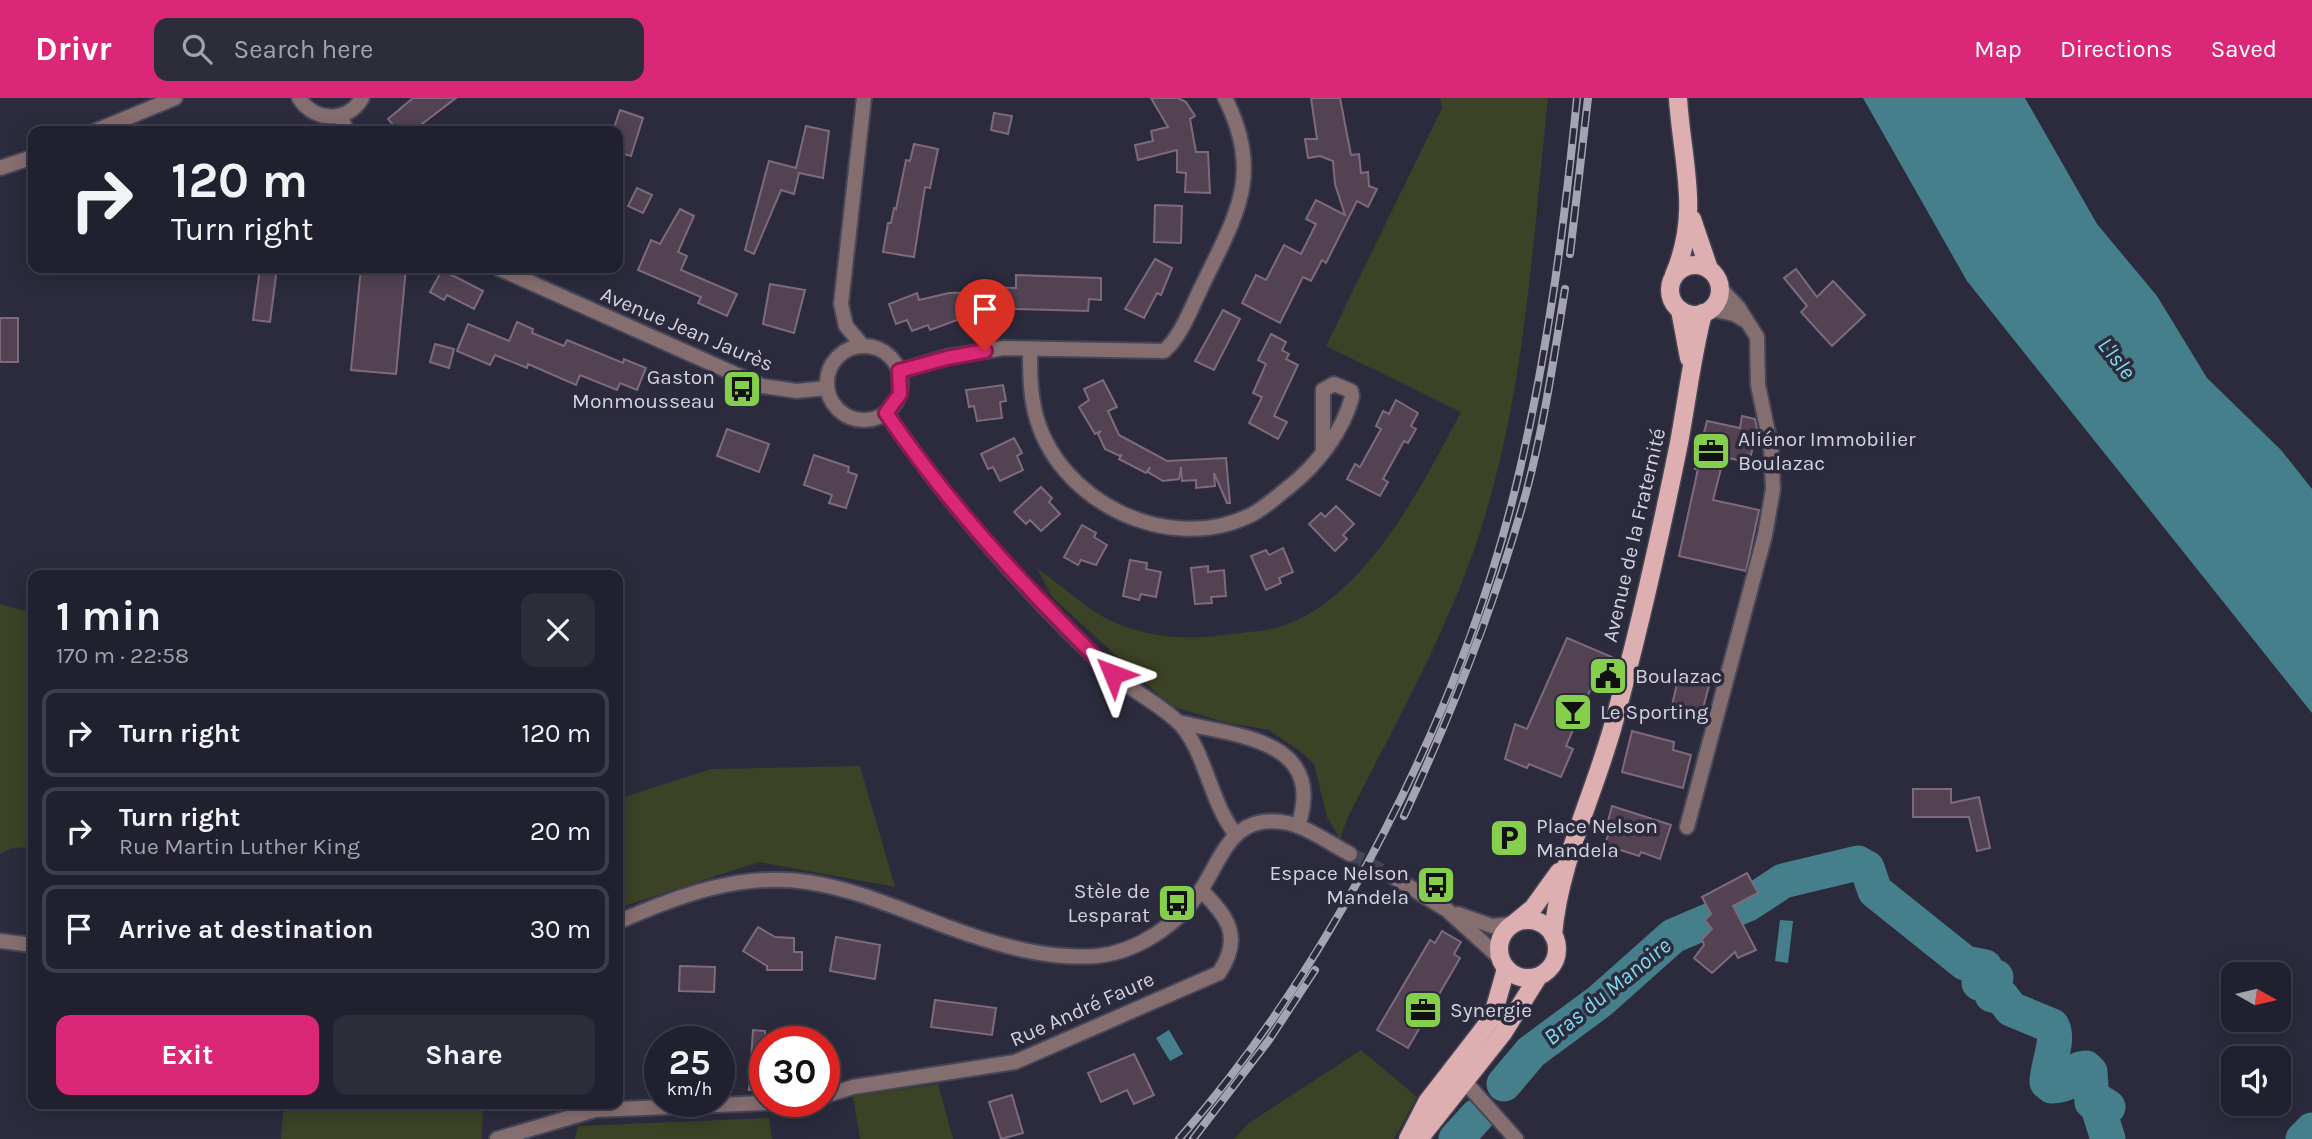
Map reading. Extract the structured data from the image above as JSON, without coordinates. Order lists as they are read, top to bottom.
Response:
{
  "streets": {
    "main road": ["Avenue de la Fraternité"],
    "street": ["Avenue Jean Jaurès", "Rue André Faure"]
  },
  "water": ["L'Isle", "Bras du Manoire"],
  "places": {
    "bus stop": ["Gaston Monmousseau", "Espace Nelson Mandela", "Stèle de Lesparat"],
    "office": ["Aliénor Immobilier Boulazac", "Synergie"],
    "public building": ["Boulazac"],
    "bar": ["Le Sporting"],
    "parking": ["Place Nelson Mandela"]
  },
  "north": "right",
  "page": {
    "header": "Drivr",
    "search": "Search here",
    "nav": ["Map", "Directions", "Saved"],
    "turn": ["120 m", "Turn right"],
    "heading": ["1 min", "170 m · 22:58"],
    "list": [
      {
        "name": "Turn right",
        "value": "120 m"
      },
      {
        "name": "Turn right",
        "note": "Rue Martin Luther King",
        "value": "20 m"
      },
      {
        "name": "Arrive at destination",
        "value": "30 m"
      }
    ],
    "buttons": ["Exit", "Share"],
    "speed": "25 km/h",
    "limit": "30"
  }
}
